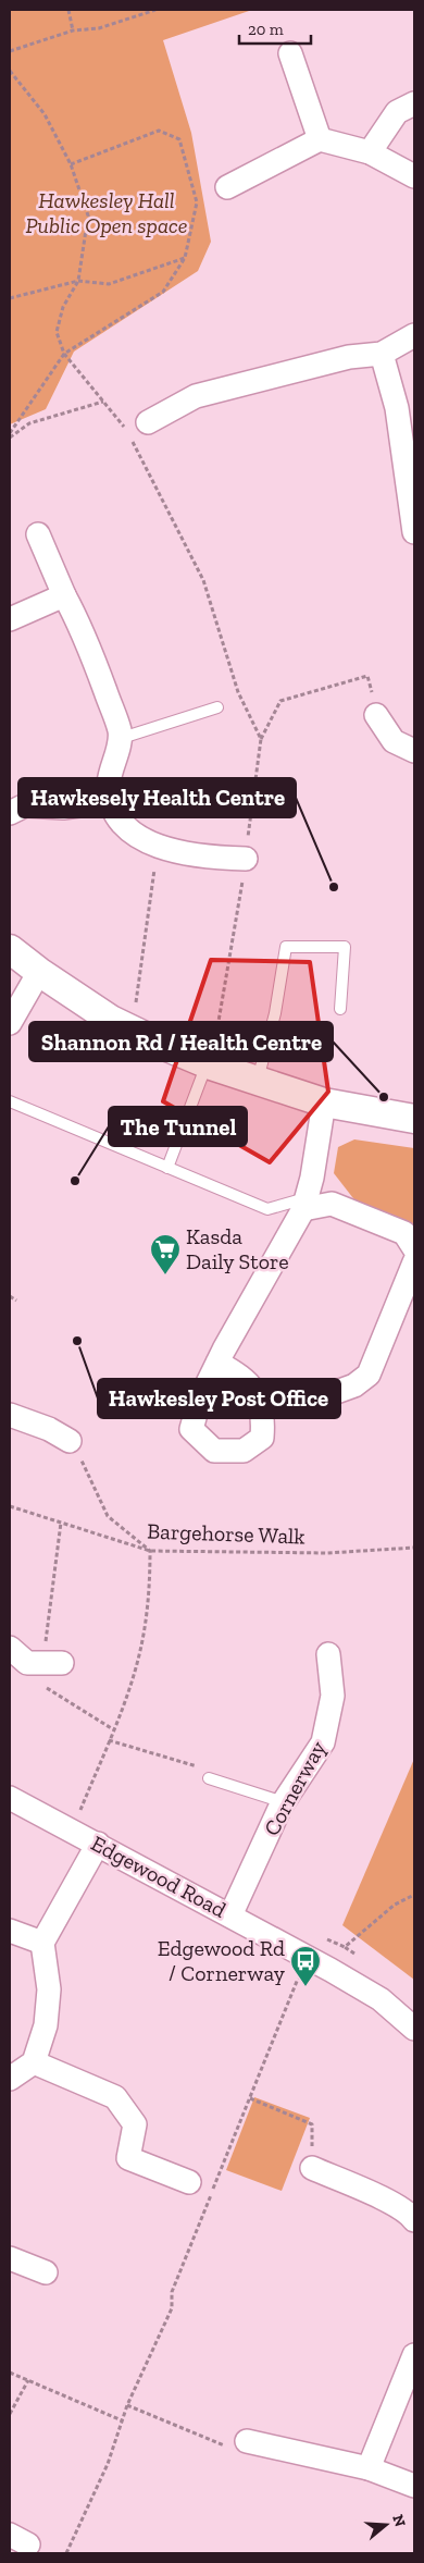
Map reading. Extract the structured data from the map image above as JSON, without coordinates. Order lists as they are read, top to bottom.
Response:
{
  "streets": {
    "street": ["Cornerway", "Edgewood Road"],
    "path": ["Bargehorse Walk"]
  },
  "crossings": [
    ["Cornerway", "Edgewood Road"]
  ],
  "parks": ["Hawkesley Hall Public Open space"],
  "places": {
    "other": [
      "Hawkesely Health Centre",
      "Shannon Rd / Health Centre",
      "The Tunnel",
      "Hawkesley Post Office"
    ],
    "supermarket": ["Kasda Daily Store"],
    "bus stop": ["Edgewood Rd / Cornerway"]
  },
  "scale_bar": "20 m",
  "north": "right"
}
